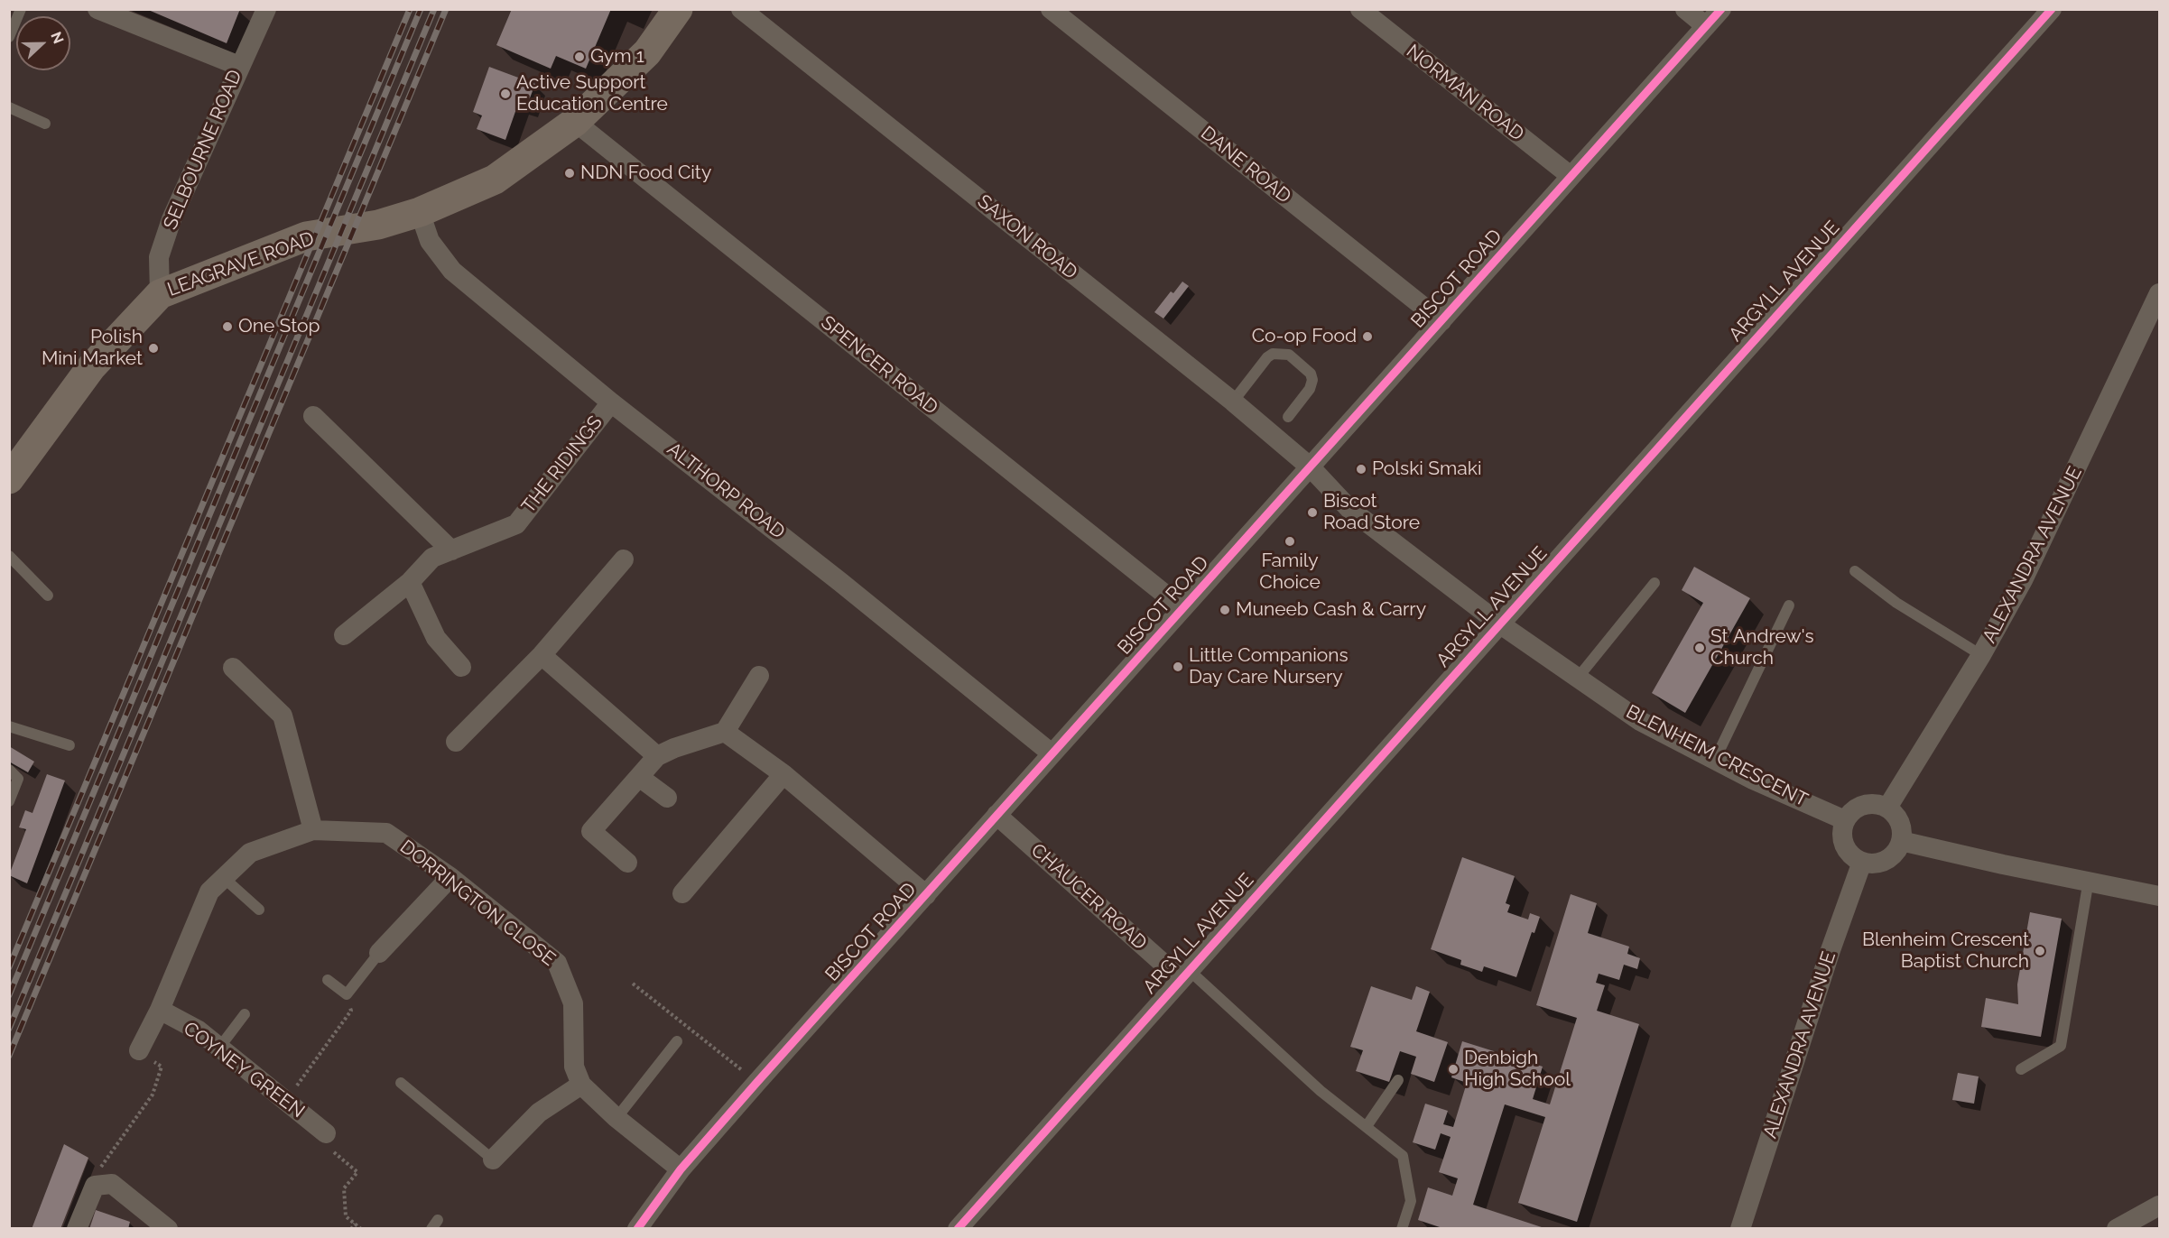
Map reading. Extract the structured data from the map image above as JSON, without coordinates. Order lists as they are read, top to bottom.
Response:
{
  "streets": {
    "main road": ["LEAGRAVE ROAD"],
    "street": [
      "NORMAN ROAD",
      "SELBOURNE ROAD",
      "DANE ROAD",
      "SAXON ROAD",
      "BISCOT ROAD",
      "ARGYLL AVENUE",
      "SPENCER ROAD",
      "THE RIDINGS",
      "ALTHORP ROAD",
      "ALEXANDRA AVENUE",
      "BLENHEIM CRESCENT",
      "CHAUCER ROAD",
      "DORRINGTON CLOSE",
      "COYNEY GREEN"
    ]
  },
  "crossings": [
    ["NORMAN ROAD", "BISCOT ROAD"],
    ["SELBOURNE ROAD", "LEAGRAVE ROAD"],
    ["DANE ROAD", "BISCOT ROAD"],
    ["SAXON ROAD", "BISCOT ROAD"],
    ["SAXON ROAD", "BLENHEIM CRESCENT"],
    ["LEAGRAVE ROAD", "SPENCER ROAD"],
    ["LEAGRAVE ROAD", "ALTHORP ROAD"],
    ["BISCOT ROAD", "SPENCER ROAD"],
    ["BISCOT ROAD", "ALTHORP ROAD"],
    ["BISCOT ROAD", "BLENHEIM CRESCENT"],
    ["BISCOT ROAD", "CHAUCER ROAD"],
    ["ARGYLL AVENUE", "BLENHEIM CRESCENT"],
    ["ARGYLL AVENUE", "CHAUCER ROAD"],
    ["THE RIDINGS", "ALTHORP ROAD"],
    ["ALEXANDRA AVENUE", "BLENHEIM CRESCENT"],
    ["DORRINGTON CLOSE", "COYNEY GREEN"]
  ],
  "places": [
    "Gym 1",
    "Active Support Education Centre",
    "NDN Food City",
    "One Stop",
    "Co-op Food",
    "Polish Mini Market",
    "Polski Smaki",
    "Biscot Road Store",
    "Family Choice",
    "Muneeb Cash & Carry",
    "St Andrew's Church",
    "Little Companions Day Care Nursery",
    "Blenheim Crescent Baptist Church",
    "Denbigh High School"
  ],
  "north": "right"
}
